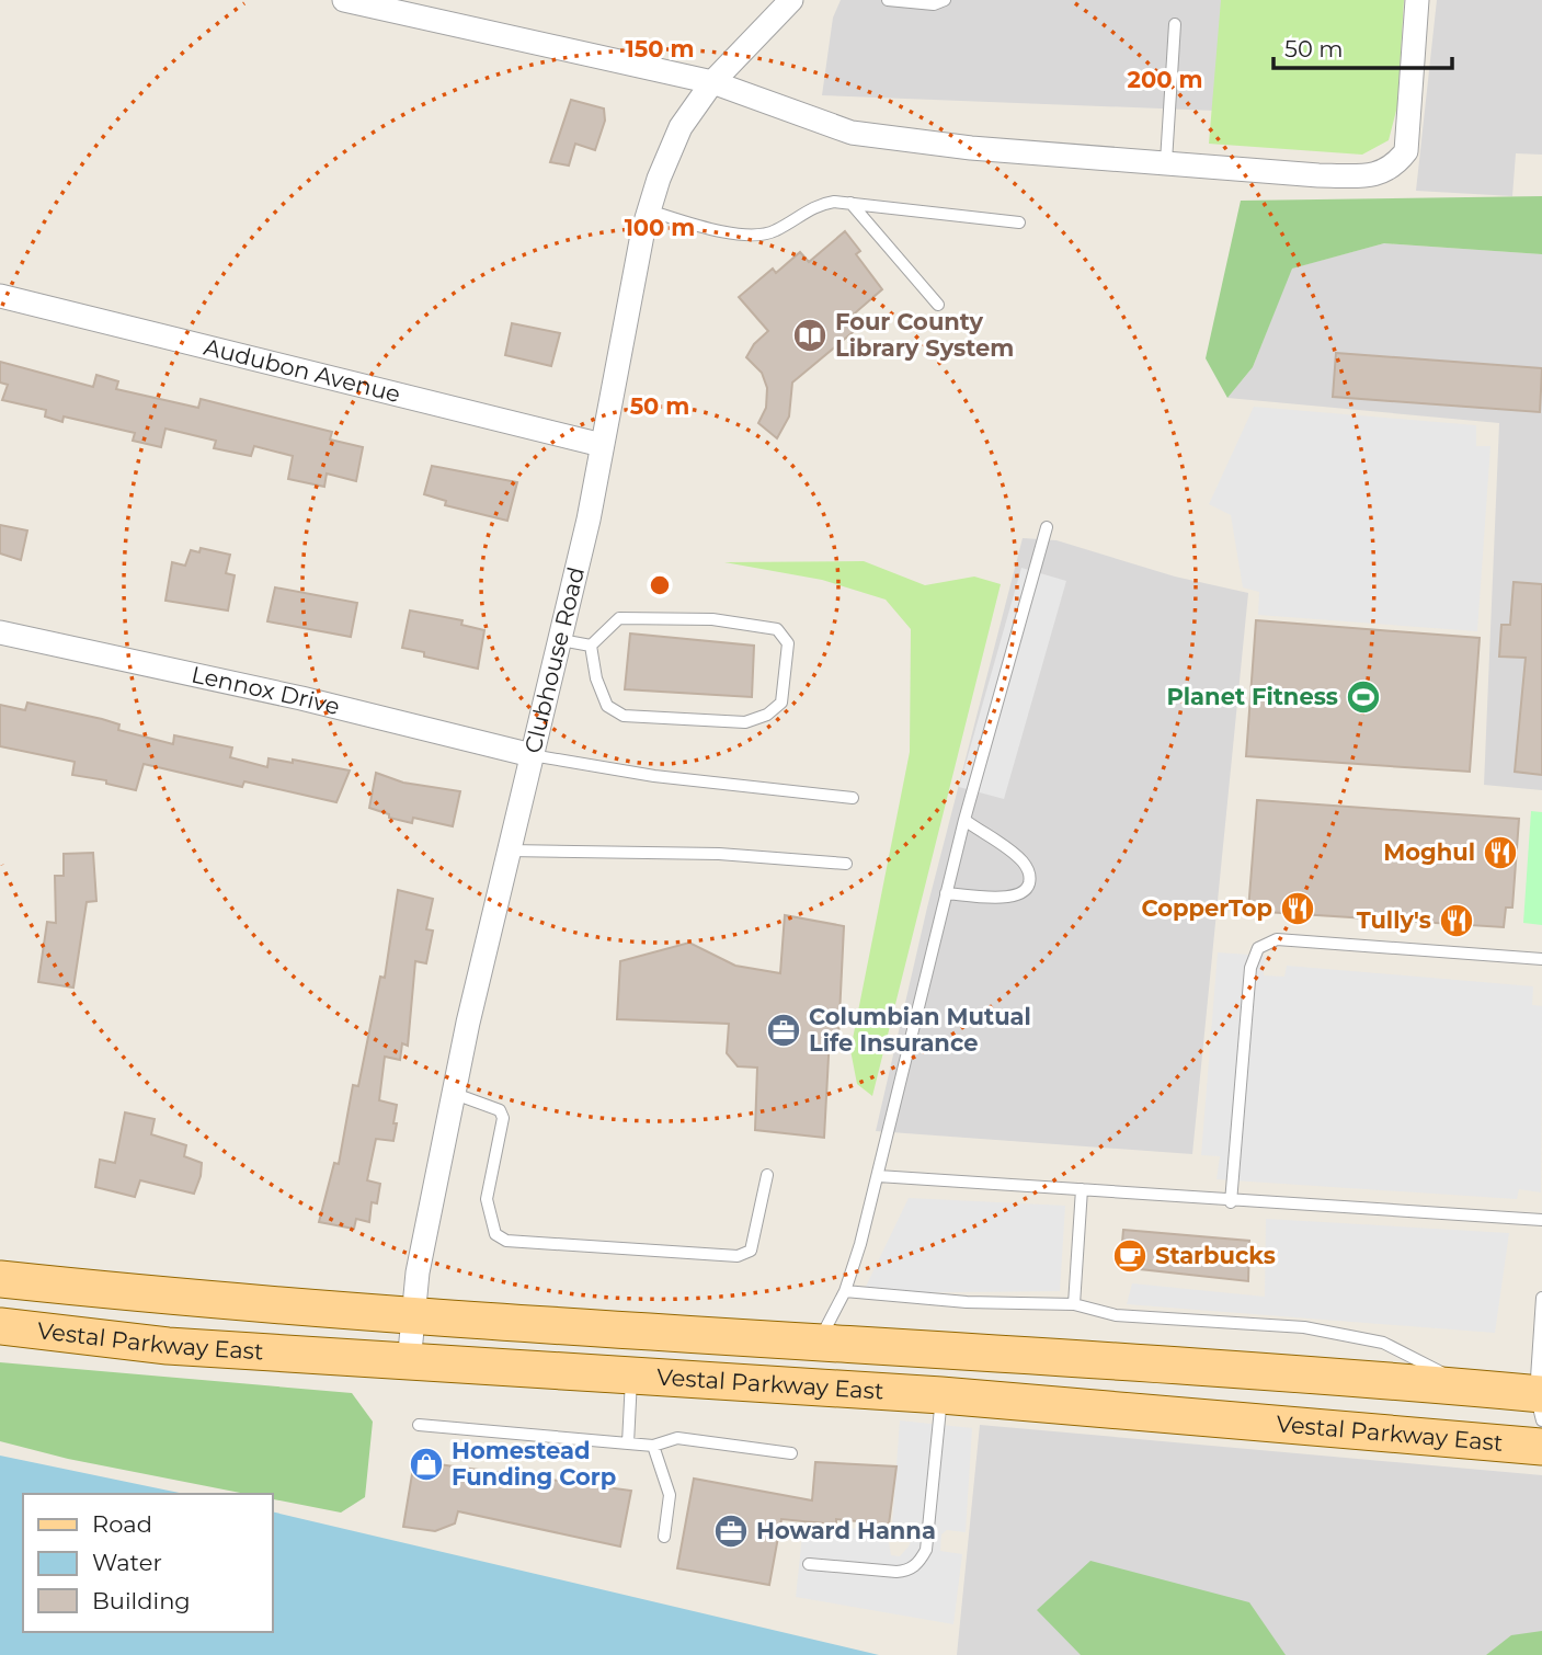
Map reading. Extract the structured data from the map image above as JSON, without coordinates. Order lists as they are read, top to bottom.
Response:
{
  "streets": {
    "main road": ["Vestal Parkway East"],
    "street": ["Audubon Avenue", "Clubhouse Road", "Lennox Drive"]
  },
  "crossings": [
    ["Audubon Avenue", "Clubhouse Road"],
    ["Clubhouse Road", "Lennox Drive"],
    ["Clubhouse Road", "Vestal Parkway East"]
  ],
  "places": {
    "library": ["Four County Library System"],
    "sports": ["Planet Fitness"],
    "restaurant": ["Moghul", "CopperTop", "Tully's"],
    "office": ["Columbian Mutual Life Insurance", "Howard Hanna"],
    "cafe": ["Starbucks"],
    "shop": ["Homestead Funding Corp"]
  },
  "legend": ["Road", "Water", "Building"],
  "scale_bar": "50 m",
  "rings": [
    "150 m",
    "200 m",
    "100 m",
    "50 m"
  ]
}
